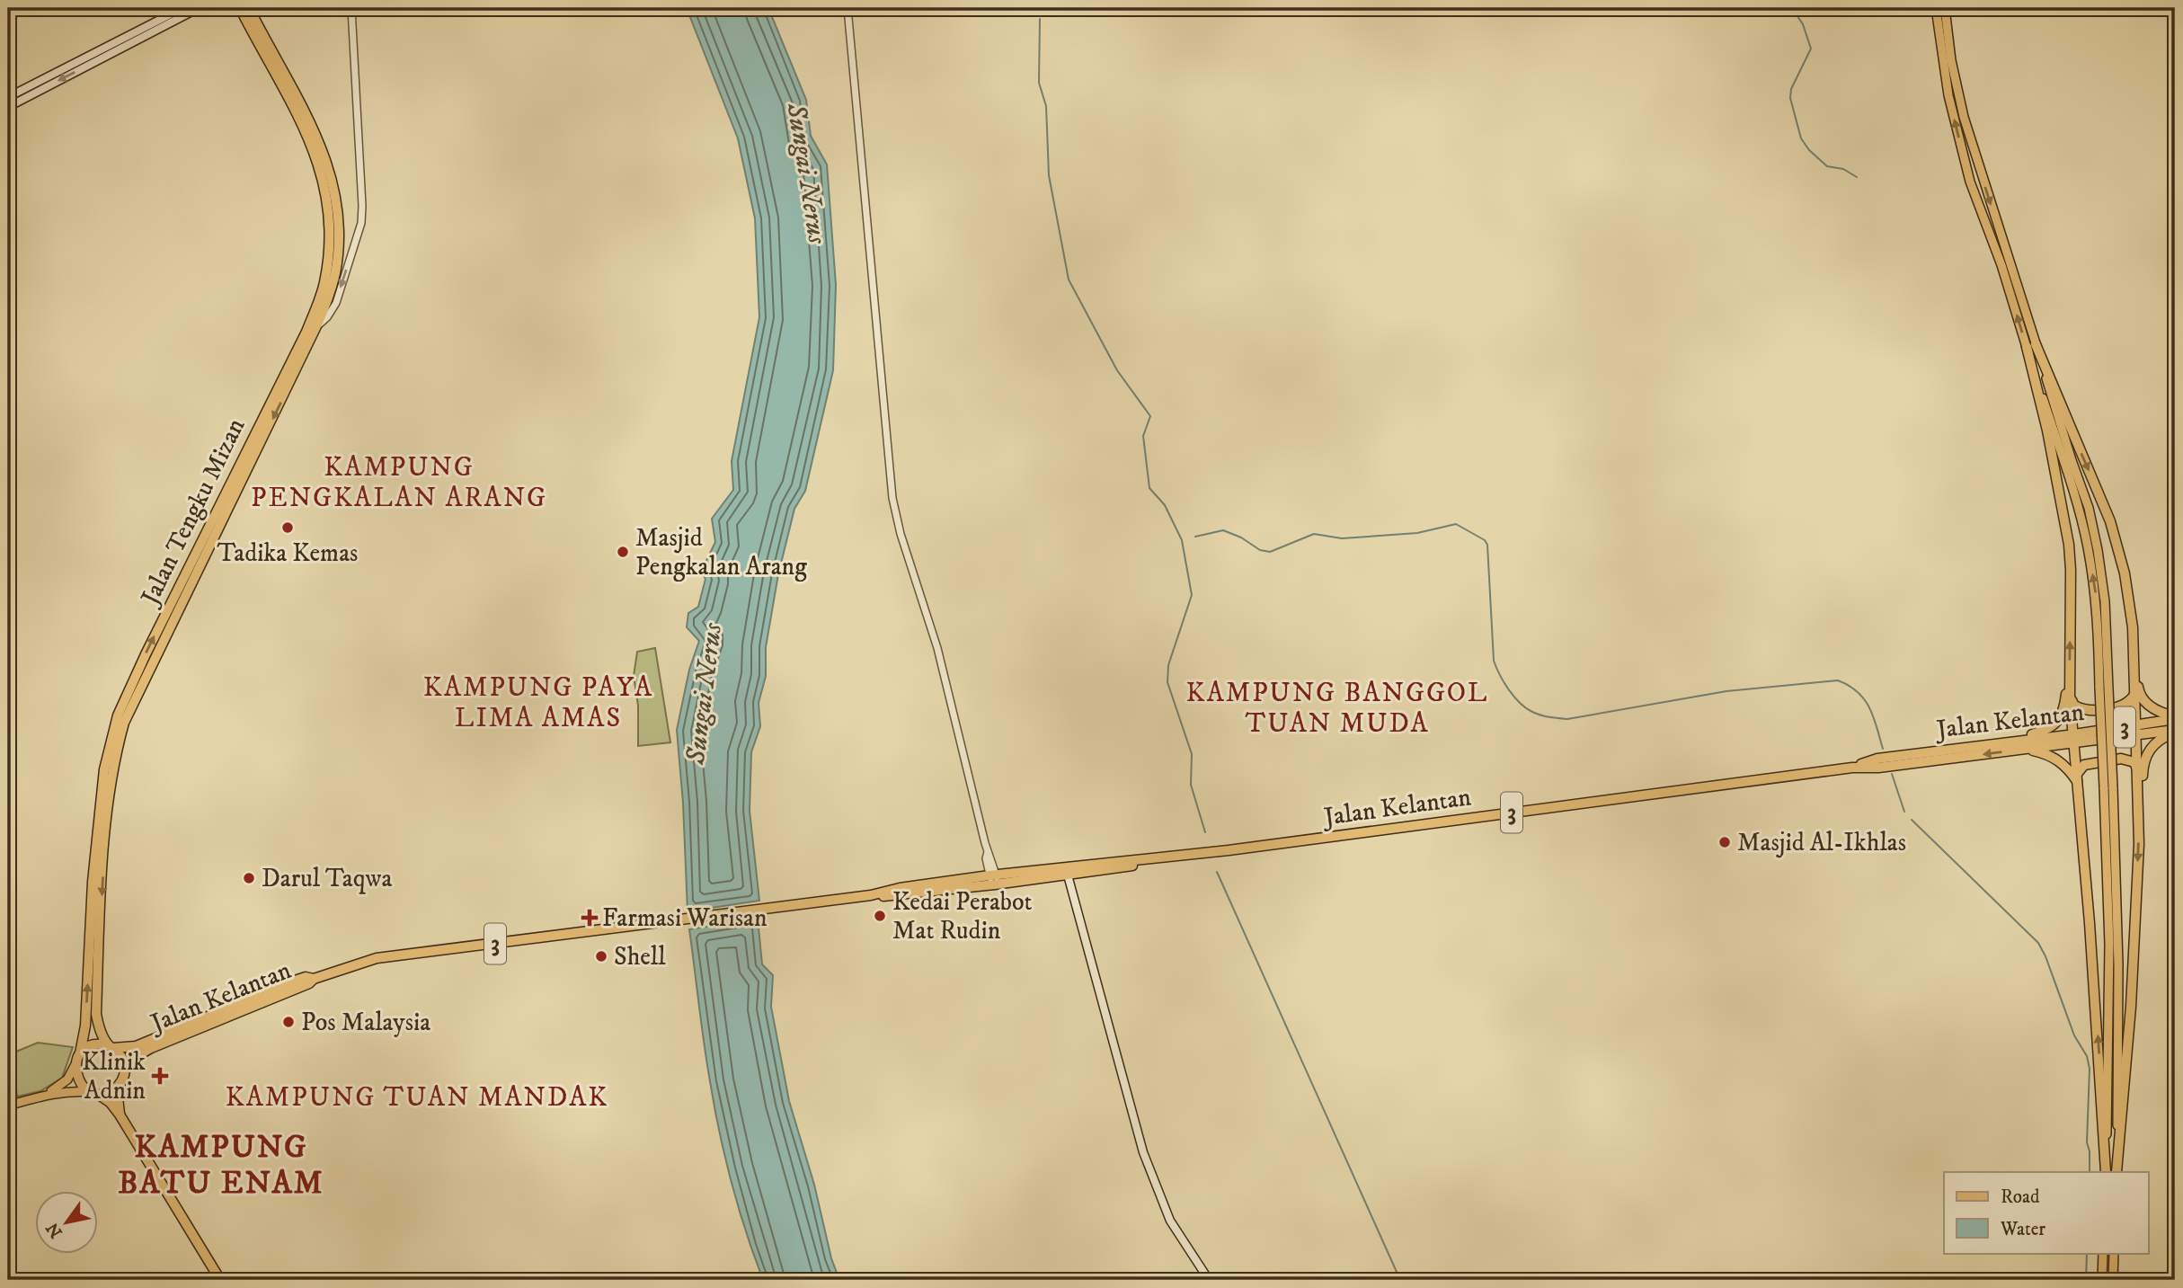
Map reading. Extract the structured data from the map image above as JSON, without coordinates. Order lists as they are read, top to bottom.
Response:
{
  "streets": {
    "highway": ["Jalan Tengku Mizan", "Jalan Kelantan", "3"]
  },
  "crossings": [
    ["Jalan Tengku Mizan", "Jalan Kelantan"],
    ["Jalan Tengku Mizan", "3"],
    ["Jalan Kelantan", "3"]
  ],
  "districts": [
    "KAMPUNG PENGKALAN ARANG",
    "KAMPUNG PAYA LIMA AMAS",
    "KAMPUNG BANGGOL TUAN MUDA",
    "KAMPUNG TUAN MANDAK",
    "KAMPUNG BATU ENAM"
  ],
  "water": ["Sungai Nerus"],
  "places": {
    "other": [
      "Tadika Kemas",
      "Masjid Pengkalan Arang",
      "Masjid Al-Ikhlas",
      "Darul Taqwa",
      "Kedai Perabot Mat Rudin",
      "Shell",
      "Pos Malaysia"
    ],
    "health": ["Farmasi Warisan", "Klinik Adnin"]
  },
  "legend": ["Road", "Water"],
  "north": "bottom left"
}
